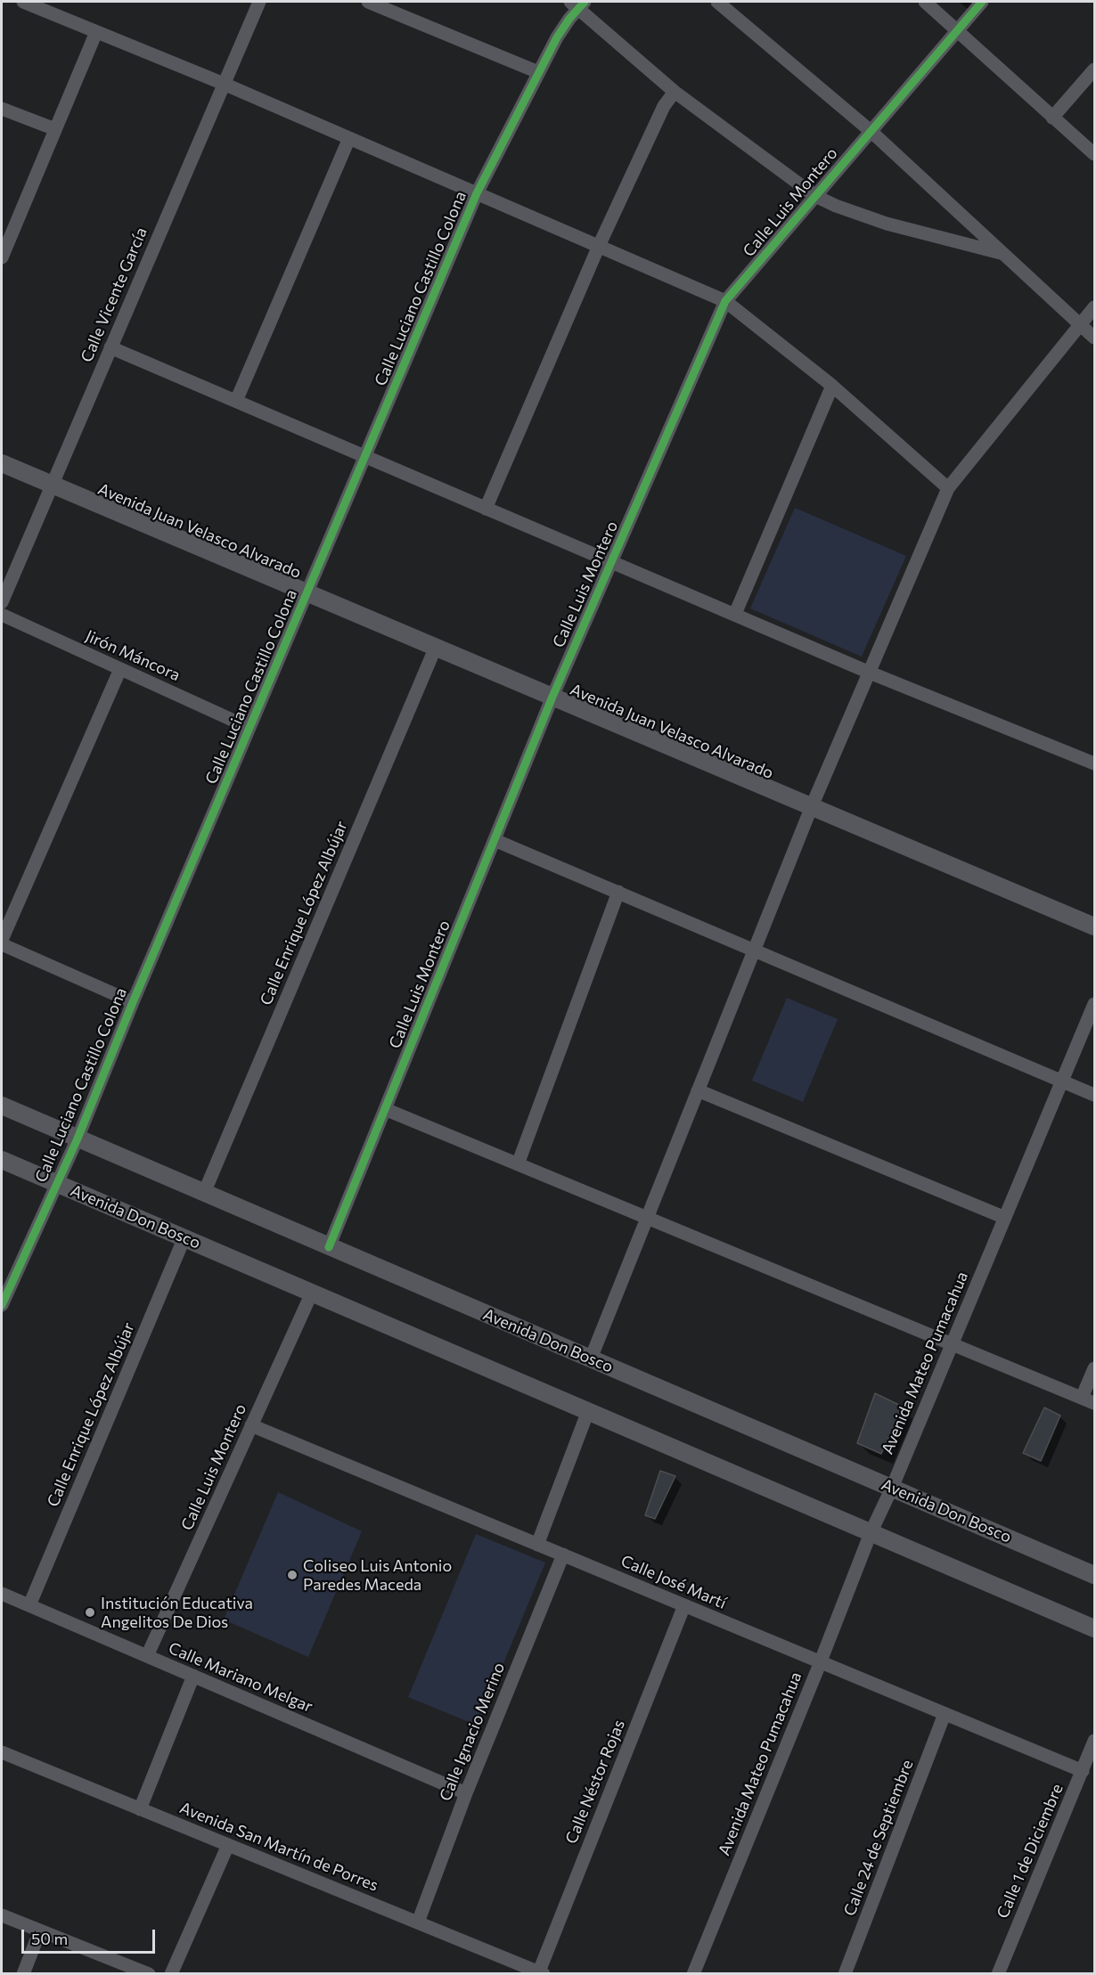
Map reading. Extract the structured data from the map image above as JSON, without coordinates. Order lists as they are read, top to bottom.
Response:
{
  "streets": {
    "street": [
      "Calle Luis Montero",
      "Calle Luciano Castillo Colona",
      "Calle Vicente García",
      "Avenida Juan Velasco Alvarado",
      "Jirón Máncora",
      "Calle Enrique López Albújar",
      "Avenida Don Bosco",
      "Avenida Mateo Pumacahua",
      "Calle José Martí",
      "Calle Mariano Melgar",
      "Calle Ignacio Merino",
      "Calle Néstor Rojas",
      "Calle 24 de Septiembre",
      "Avenida San Martín de Porres",
      "Calle 1 de Diciembre"
    ]
  },
  "crossings": [
    ["Calle Luis Montero", "Avenida Juan Velasco Alvarado"],
    ["Calle Luis Montero", "Avenida Don Bosco"],
    ["Calle Luis Montero", "Calle José Martí"],
    ["Calle Luis Montero", "Calle Mariano Melgar"],
    ["Calle Luciano Castillo Colona", "Avenida Juan Velasco Alvarado"],
    ["Calle Luciano Castillo Colona", "Jirón Máncora"],
    ["Calle Luciano Castillo Colona", "Avenida Don Bosco"],
    ["Calle Vicente García", "Avenida Juan Velasco Alvarado"],
    ["Avenida Juan Velasco Alvarado", "Calle Enrique López Albújar"],
    ["Calle Enrique López Albújar", "Avenida Don Bosco"],
    ["Calle Enrique López Albújar", "Calle Mariano Melgar"],
    ["Avenida Don Bosco", "Avenida Mateo Pumacahua"],
    ["Avenida Mateo Pumacahua", "Calle José Martí"],
    ["Calle José Martí", "Calle Ignacio Merino"],
    ["Calle José Martí", "Calle Néstor Rojas"],
    ["Calle José Martí", "Calle 24 de Septiembre"],
    ["Calle José Martí", "Calle 1 de Diciembre"],
    ["Calle Mariano Melgar", "Calle Ignacio Merino"],
    ["Calle Ignacio Merino", "Avenida San Martín de Porres"],
    ["Calle Néstor Rojas", "Avenida San Martín de Porres"]
  ],
  "places": ["Coliseo Luis Antonio Paredes Maceda", "Institución Educativa Angelitos De Dios"],
  "scale_bar": "50 m"
}
